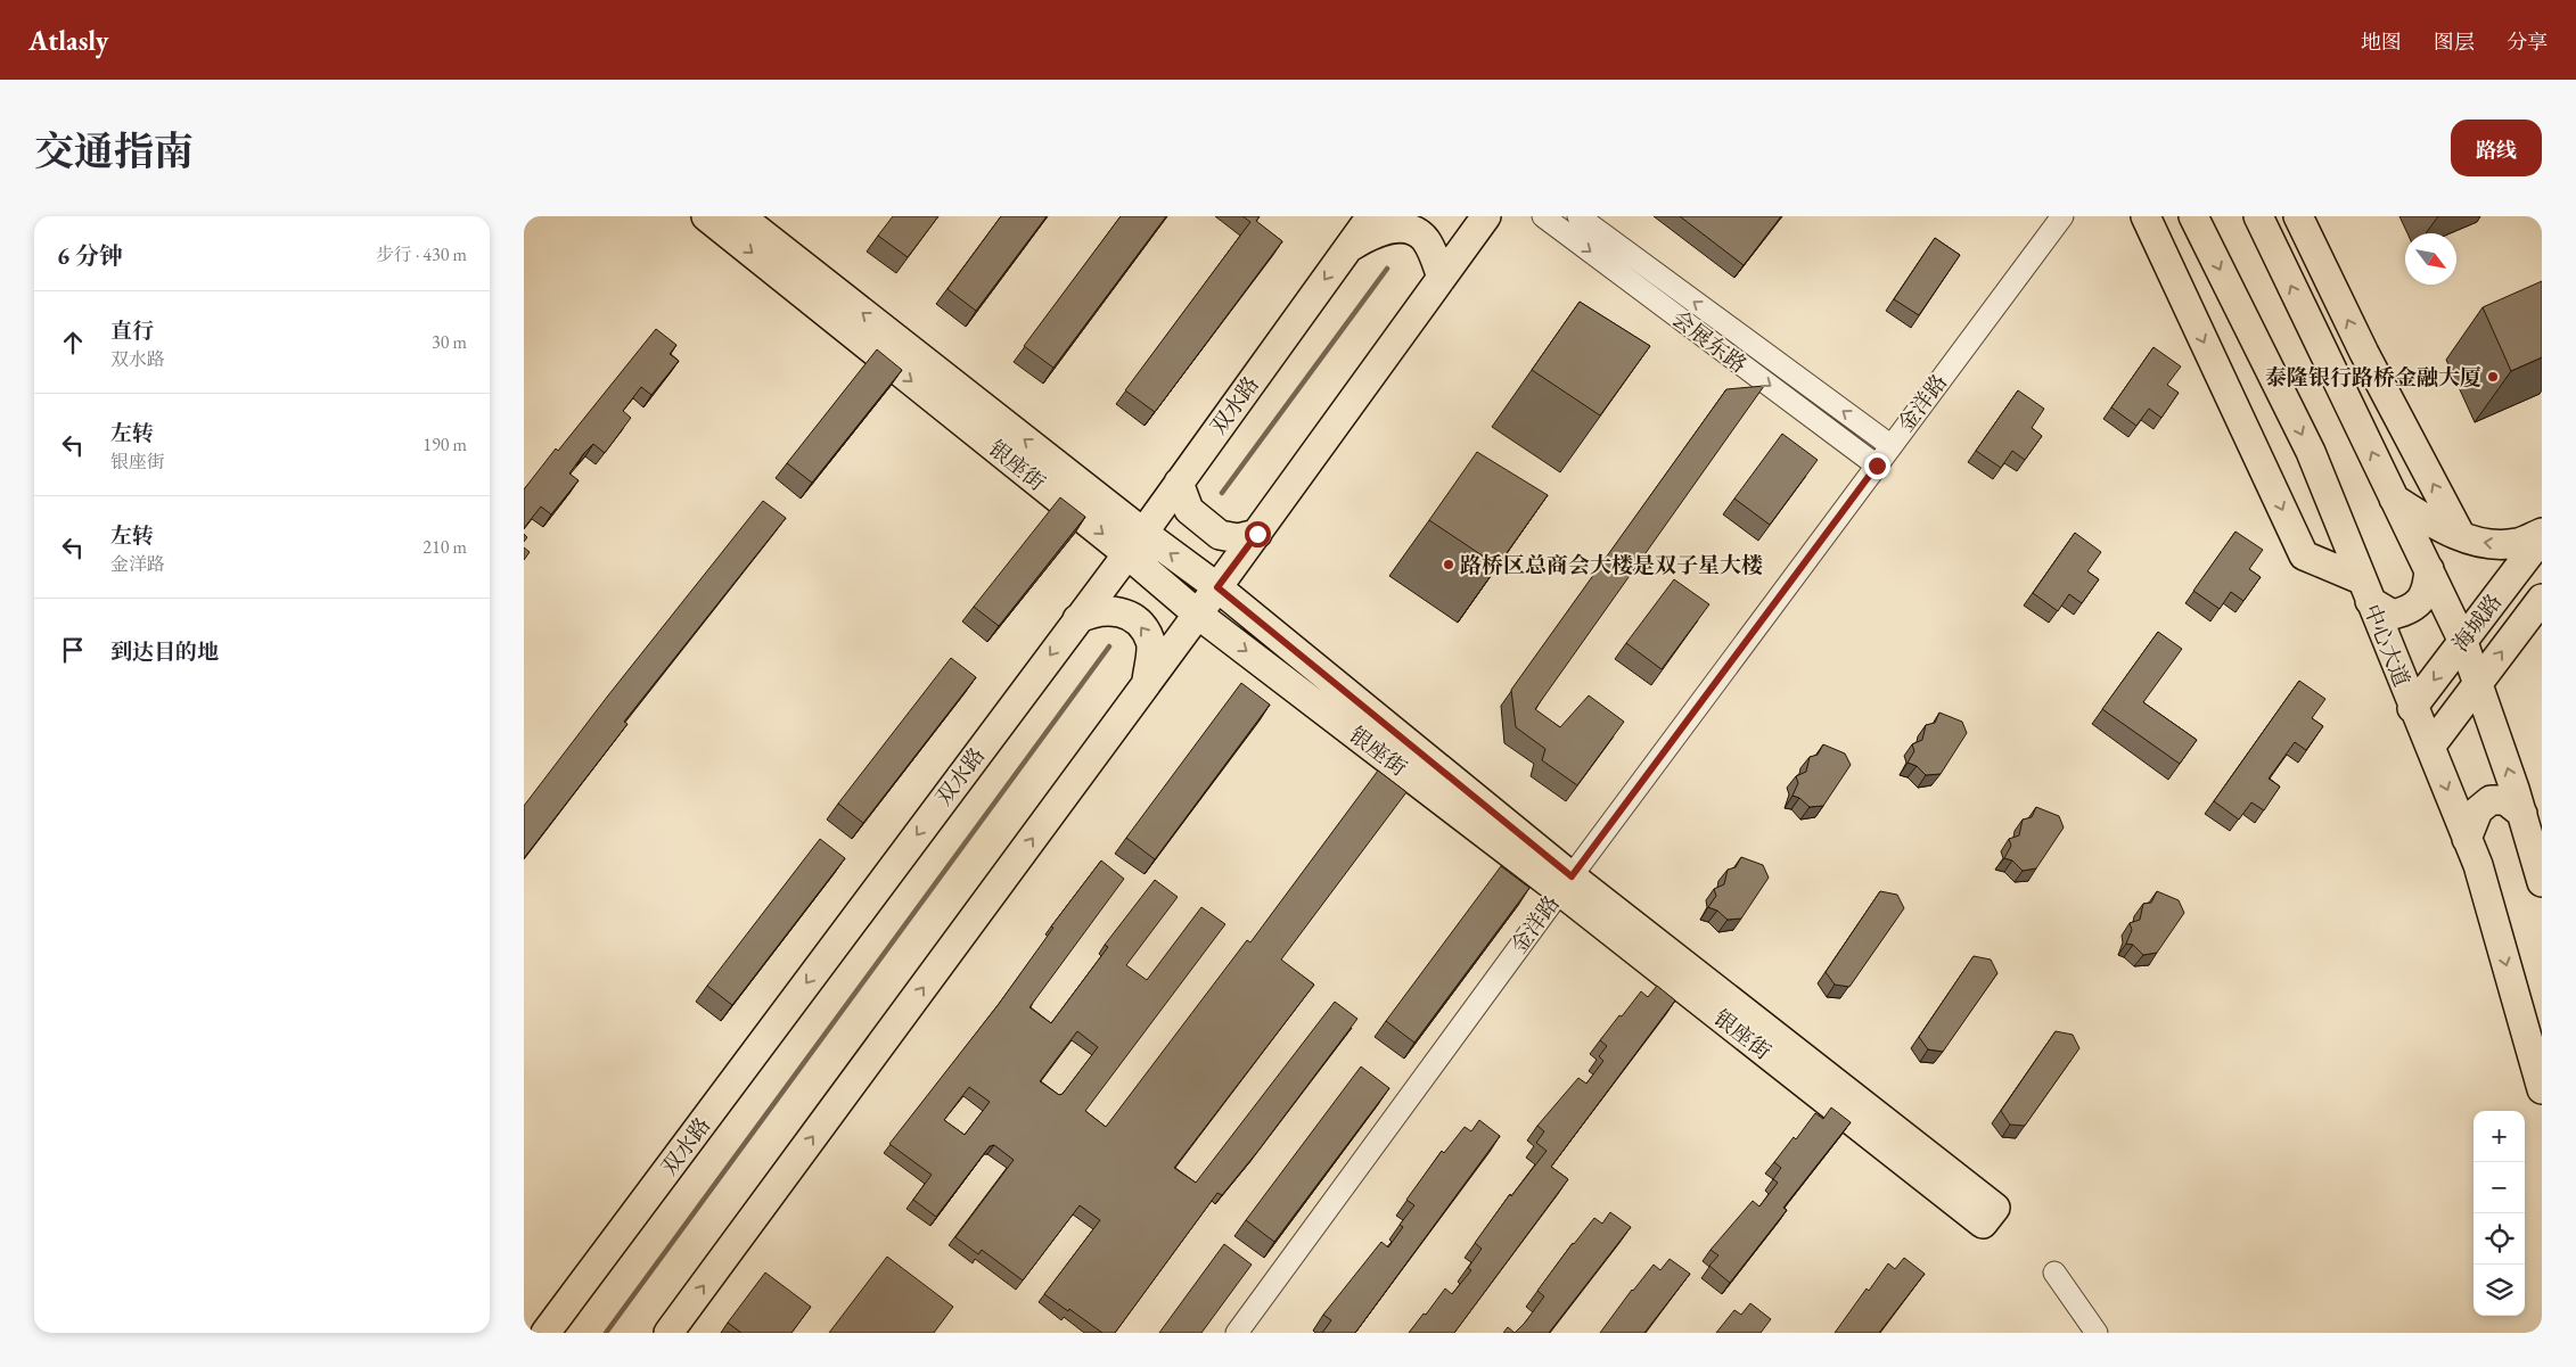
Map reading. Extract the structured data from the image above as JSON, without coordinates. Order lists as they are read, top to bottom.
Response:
{
  "streets": {
    "main road": [
      "双水路",
      "银座街",
      "海城路",
      "中心大道"
    ],
    "street": ["会展东路", "金洋路"]
  },
  "crossings": [
    ["会展东路", "金洋路"],
    ["金洋路", "银座街"],
    ["双水路", "银座街"],
    ["海城路", "中心大道"]
  ],
  "places": ["泰隆银行路桥金融大厦", "路桥区总商会大楼是双子星大楼"],
  "north": "bottom right",
  "page": {
    "header": "Atlasly",
    "nav": ["地图", "图层", "分享"],
    "title": "交通指南",
    "buttons": "路线",
    "heading": ["6 分钟", "步行 · 430 m"],
    "list": [
      ["直行", "双水路", "30 m"],
      ["左转", "银座街", "190 m"],
      ["左转", "金洋路", "210 m"],
      "到达目的地"
    ],
    "map_buttons": ["+", "−"]
  }
}
